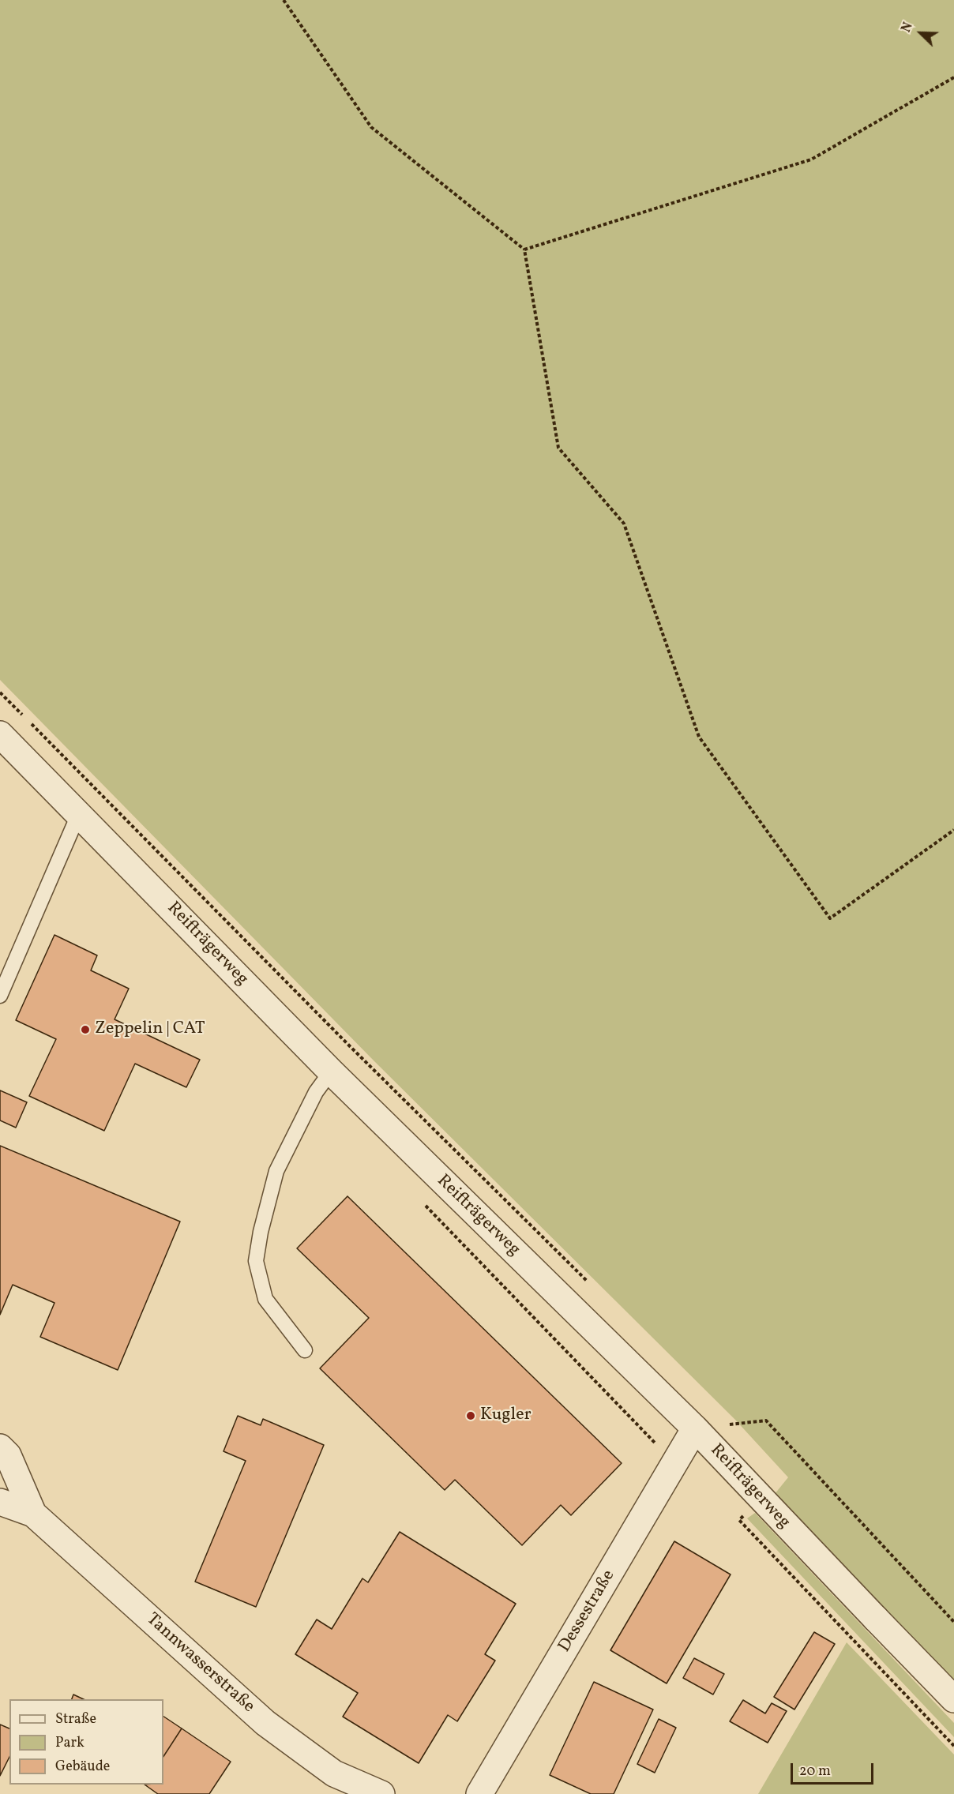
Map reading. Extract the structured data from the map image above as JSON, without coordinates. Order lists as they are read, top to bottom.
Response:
{
  "streets": {
    "street": ["Reifträgerweg", "Dessestraße", "Tannwasserstraße"]
  },
  "crossings": [
    ["Reifträgerweg", "Dessestraße"]
  ],
  "places": ["Zeppelin | CAT", "Kugler"],
  "legend": ["Straße", "Park", "Gebäude"],
  "scale_bar": "20 m",
  "north": "top left"
}
